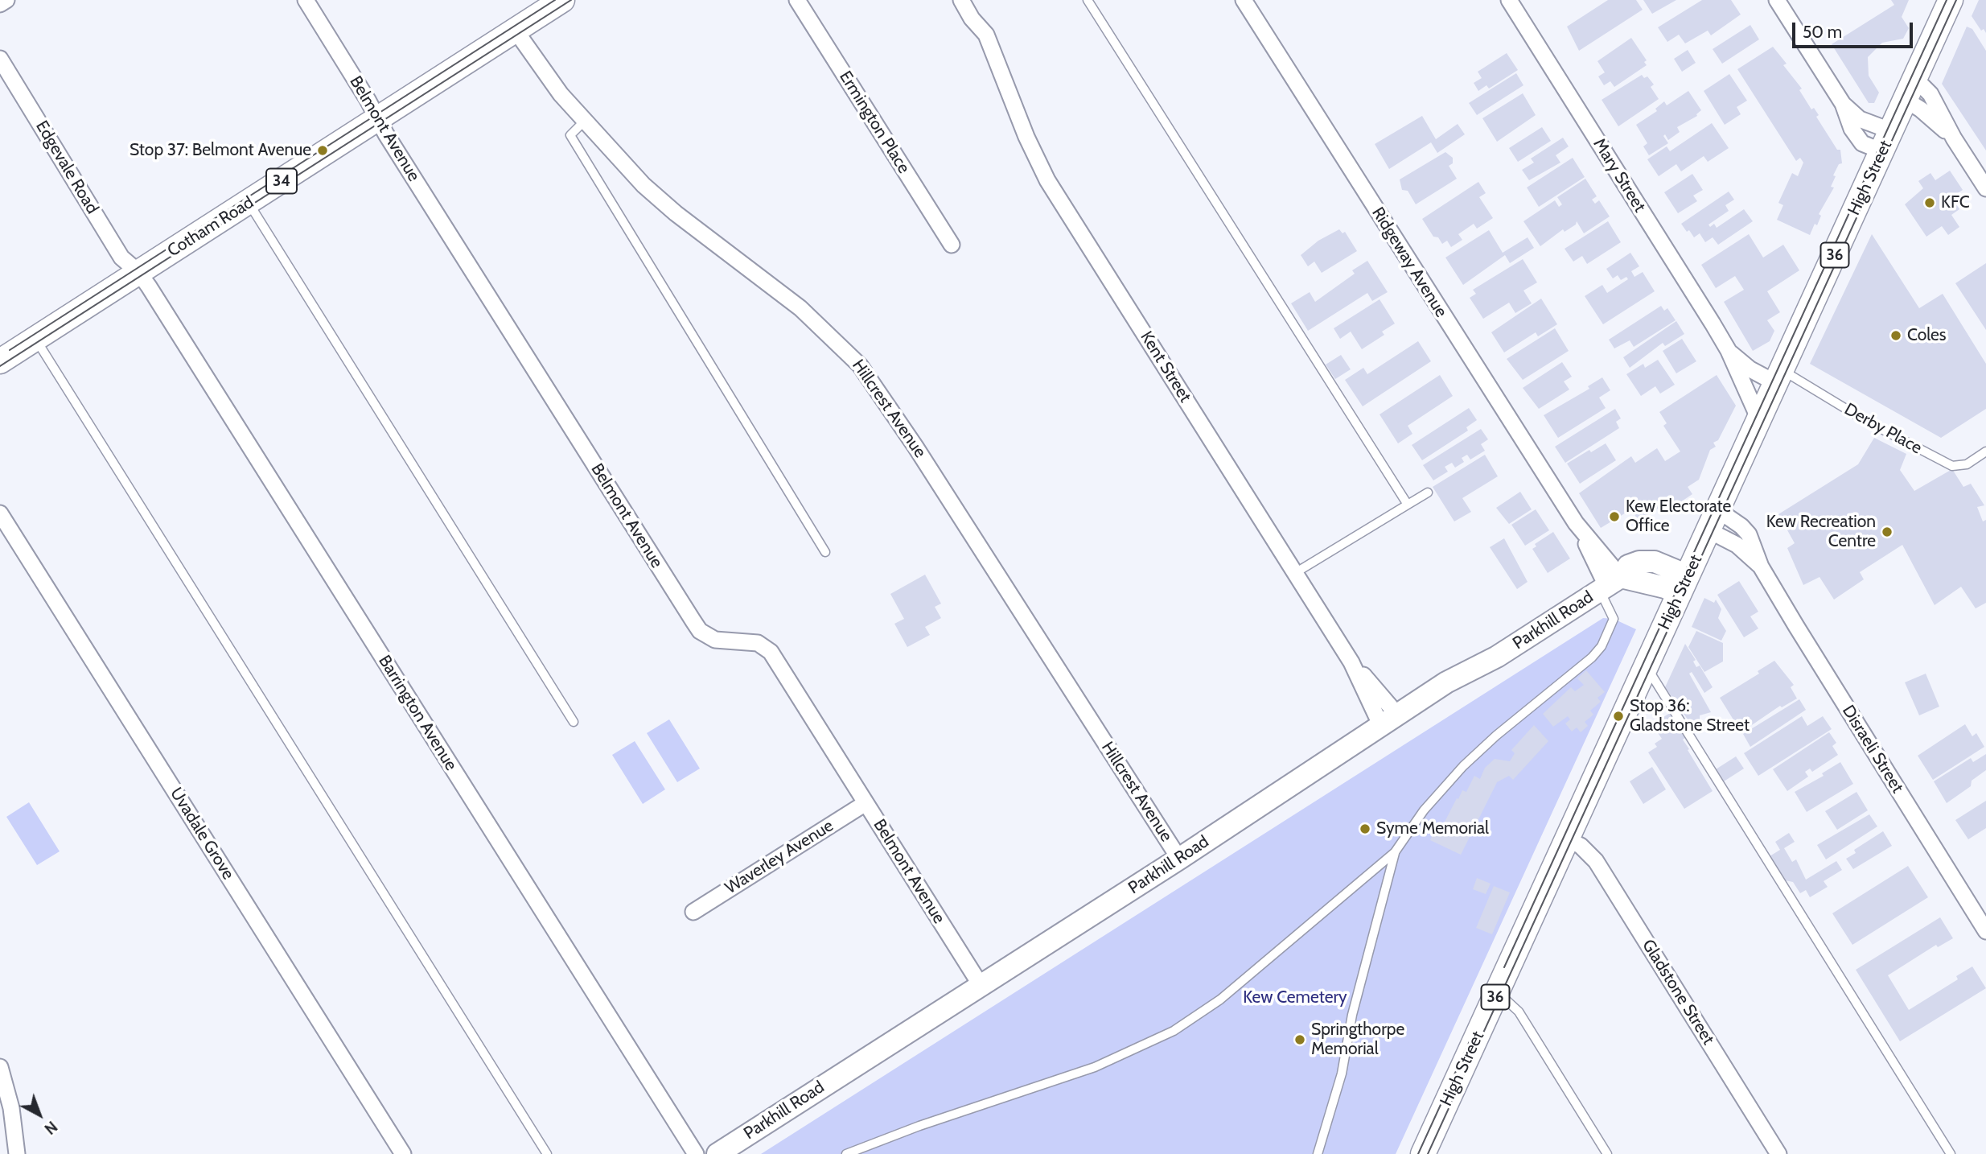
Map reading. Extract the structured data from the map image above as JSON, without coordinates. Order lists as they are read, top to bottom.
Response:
{
  "streets": {
    "main road": [
      "High Street",
      "34",
      "Cotham Road",
      "36"
    ],
    "street": [
      "Ermington Place",
      "Belmont Avenue",
      "Edgevale Road",
      "Mary Street",
      "Ridgeway Avenue",
      "Kent Street",
      "Hillcrest Avenue",
      "Parkhill Road",
      "Barrington Avenue",
      "Disraeli Street",
      "Uvadale Grove",
      "Waverley Avenue",
      "Gladstone Street"
    ],
    "lane": ["Derby Place"]
  },
  "crossings": [
    ["Belmont Avenue", "Cotham Road"],
    ["Belmont Avenue", "Parkhill Road"],
    ["Belmont Avenue", "Waverley Avenue"],
    ["Edgevale Road", "Cotham Road"],
    ["Edgevale Road", "Barrington Avenue"],
    ["Mary Street", "High Street"],
    ["Mary Street", "Derby Place"],
    ["High Street", "Derby Place"],
    ["High Street", "Parkhill Road"],
    ["High Street", "Disraeli Street"],
    ["High Street", "Gladstone Street"],
    ["Cotham Road", "Hillcrest Avenue"],
    ["Cotham Road", "Barrington Avenue"],
    ["Ridgeway Avenue", "Parkhill Road"],
    ["Kent Street", "Parkhill Road"],
    ["Hillcrest Avenue", "Parkhill Road"]
  ],
  "parks": ["Kew Cemetery"],
  "places": [
    "Stop 37: Belmont Avenue",
    "KFC",
    "Coles",
    "Kew Electorate Office",
    "Kew Recreation Centre",
    "Stop 36: Gladstone Street",
    "Syme Memorial",
    "Springthorpe Memorial"
  ],
  "scale_bar": "50 m",
  "north": "bottom right"
}
